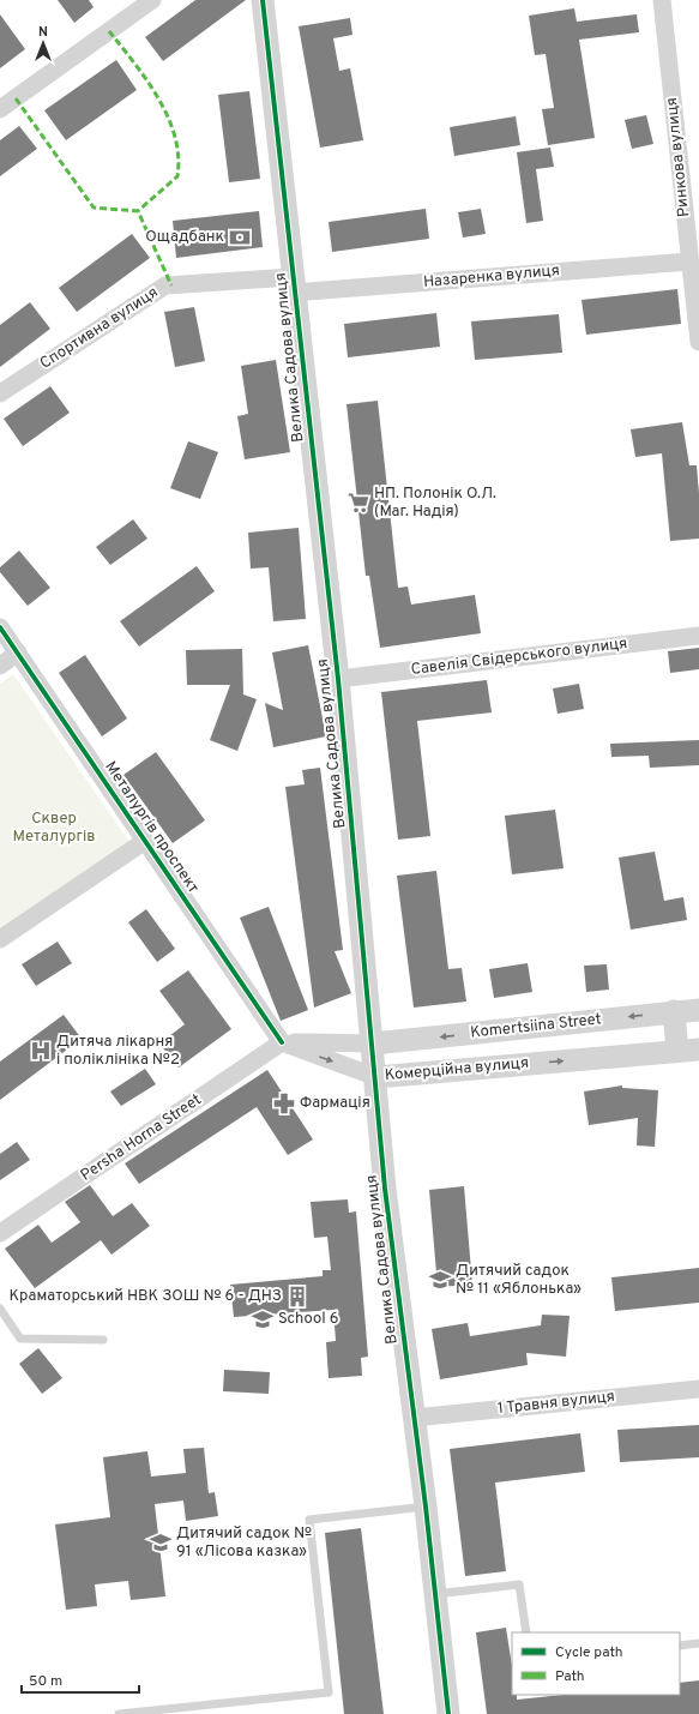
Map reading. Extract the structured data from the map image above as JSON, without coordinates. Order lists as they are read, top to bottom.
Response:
{
  "streets": {
    "street": [
      "Ринкова вулиця",
      "Назаренка вулиця",
      "Спортивна вулиця",
      "Велика Садова вулиця",
      "Савелія Свідерського вулиця",
      "Металургів проспект",
      "Komertsiina Street",
      "Комерційна вулиця",
      "Persha Horna Street",
      "1 Травня вулиця"
    ]
  },
  "crossings": [
    ["Ринкова вулиця", "Назаренка вулиця"],
    ["Назаренка вулиця", "Спортивна вулиця"],
    ["Назаренка вулиця", "Велика Садова вулиця"],
    ["Спортивна вулиця", "Велика Садова вулиця"],
    ["Велика Садова вулиця", "Савелія Свідерського вулиця"],
    ["Велика Садова вулиця", "Komertsiina Street"],
    ["Велика Садова вулиця", "Комерційна вулиця"],
    ["Велика Садова вулиця", "1 Травня вулиця"],
    ["Металургів проспект", "Комерційна вулиця"],
    ["Металургів проспект", "Persha Horna Street"],
    ["Комерційна вулиця", "Persha Horna Street"]
  ],
  "one_way": ["Komertsiina Street", "Комерційна вулиця"],
  "parks": ["Сквер Металургів"],
  "places": {
    "bank": ["Ощадбанк"],
    "supermarket": ["НП. Полонік О.Л. (Маг. Надія)"],
    "hospital": ["Дитяча лікарня і поліклініка №2"],
    "pharmacy": ["Фармація"],
    "school or university": ["Дитячий садок № 11 «Яблонька»", "School 6", "Дитячий садок № 91 «Лісова казка»"],
    "building": ["Краматорський НВК ЗОШ № 6 - ДНЗ"]
  },
  "legend": ["Cycle path", "Path"],
  "scale_bar": "50 m",
  "north": "top"
}
